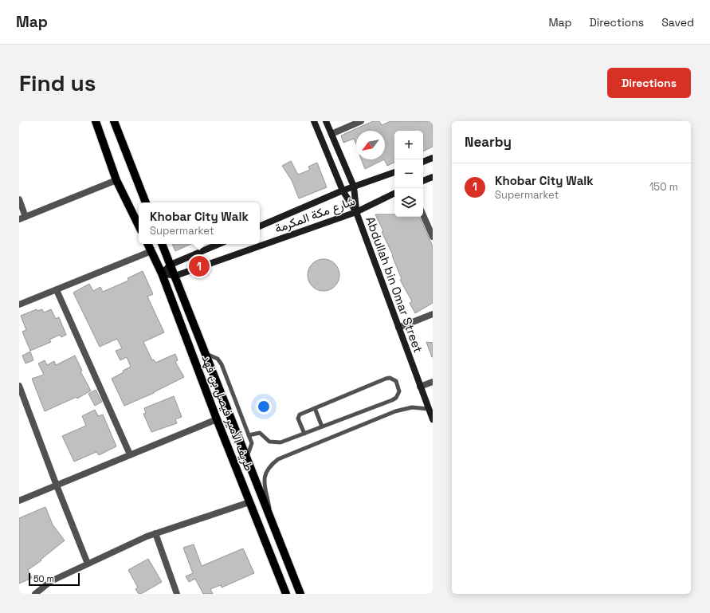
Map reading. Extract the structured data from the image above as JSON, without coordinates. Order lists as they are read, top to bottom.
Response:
{
  "streets": {
    "main road": ["شارع مكة المكرمة", "Abdullah bin Omar Street", "طريف الأمير فيصل بن فهد"]
  },
  "crossings": [
    ["شارع مكة المكرمة", "Abdullah bin Omar Street"],
    ["شارع مكة المكرمة", "طريف الأمير فيصل بن فهد"]
  ],
  "scale_bar": "50 m",
  "north": "bottom left",
  "page": {
    "header": "Map",
    "nav": ["Map", "Directions", "Saved"],
    "buttons": "Directions",
    "title": "Find us",
    "heading": "Nearby",
    "map_buttons": ["+", "−"],
    "list": [
      {
        "mark": "1",
        "name": "Khobar City Walk",
        "note": "Supermarket",
        "value": "150 m"
      }
    ],
    "popup": ["Khobar City Walk", "Supermarket"],
    "pins": "1",
    "scale": "50 m"
  }
}
